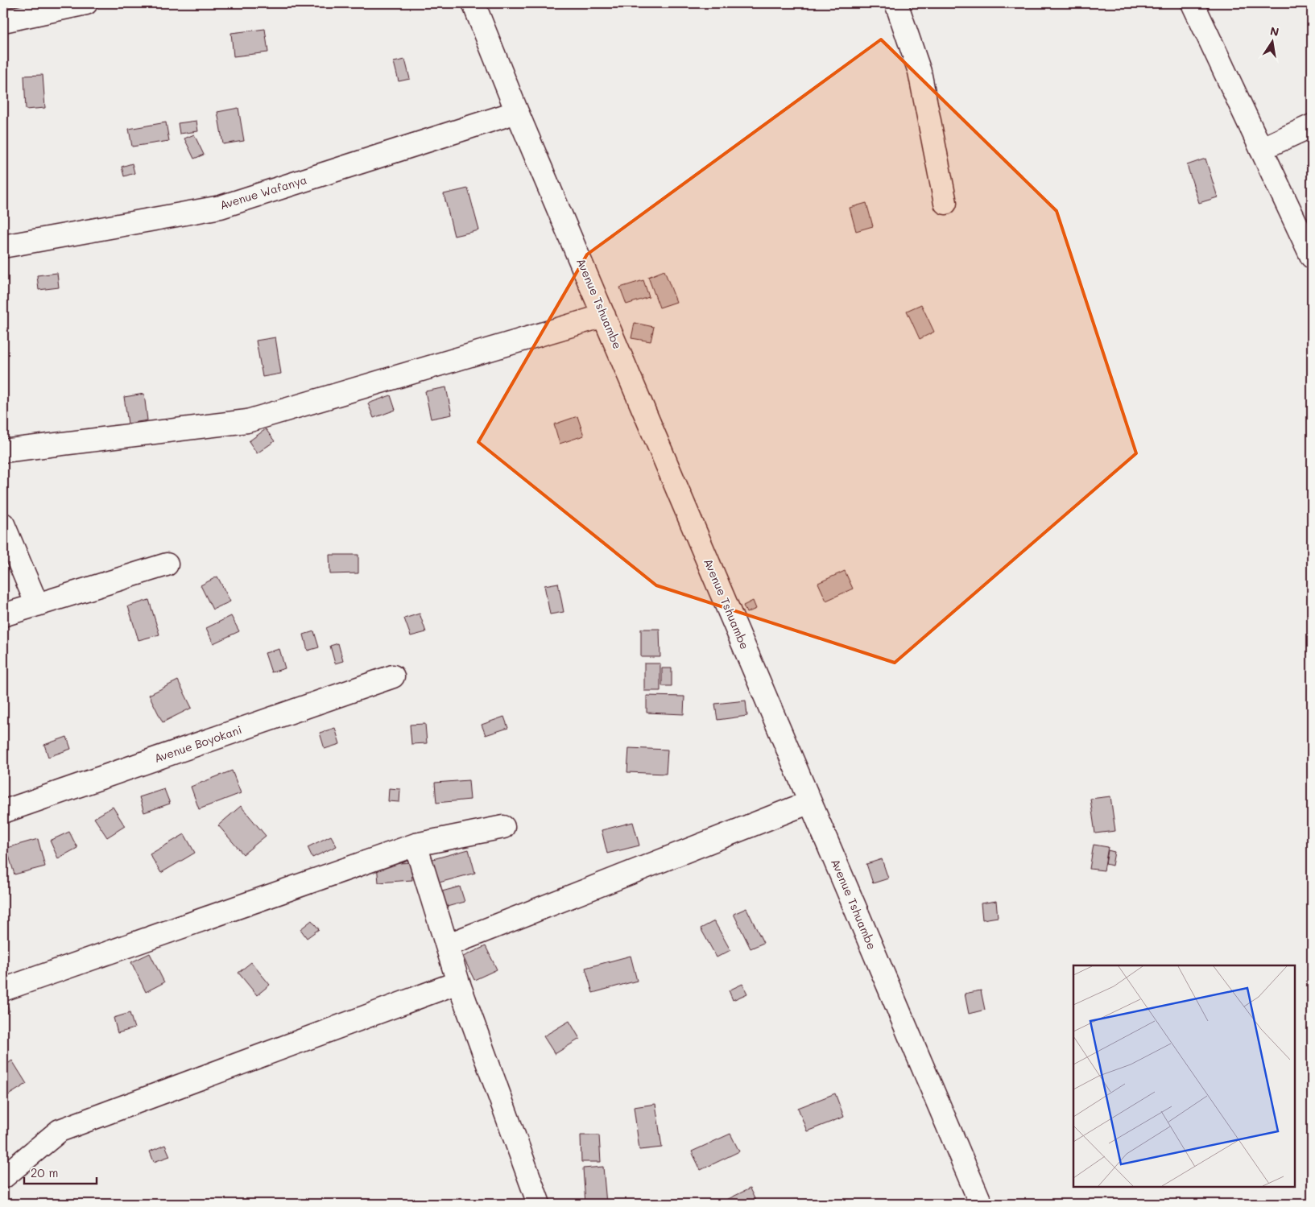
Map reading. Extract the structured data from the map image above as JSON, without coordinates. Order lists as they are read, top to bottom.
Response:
{
  "streets": {
    "street": ["Avenue Wafanya", "Avenue Tshuambe", "Avenue Boyokani"]
  },
  "crossings": [
    ["Avenue Wafanya", "Avenue Tshuambe"]
  ],
  "scale_bar": "20 m",
  "north": "top"
}
